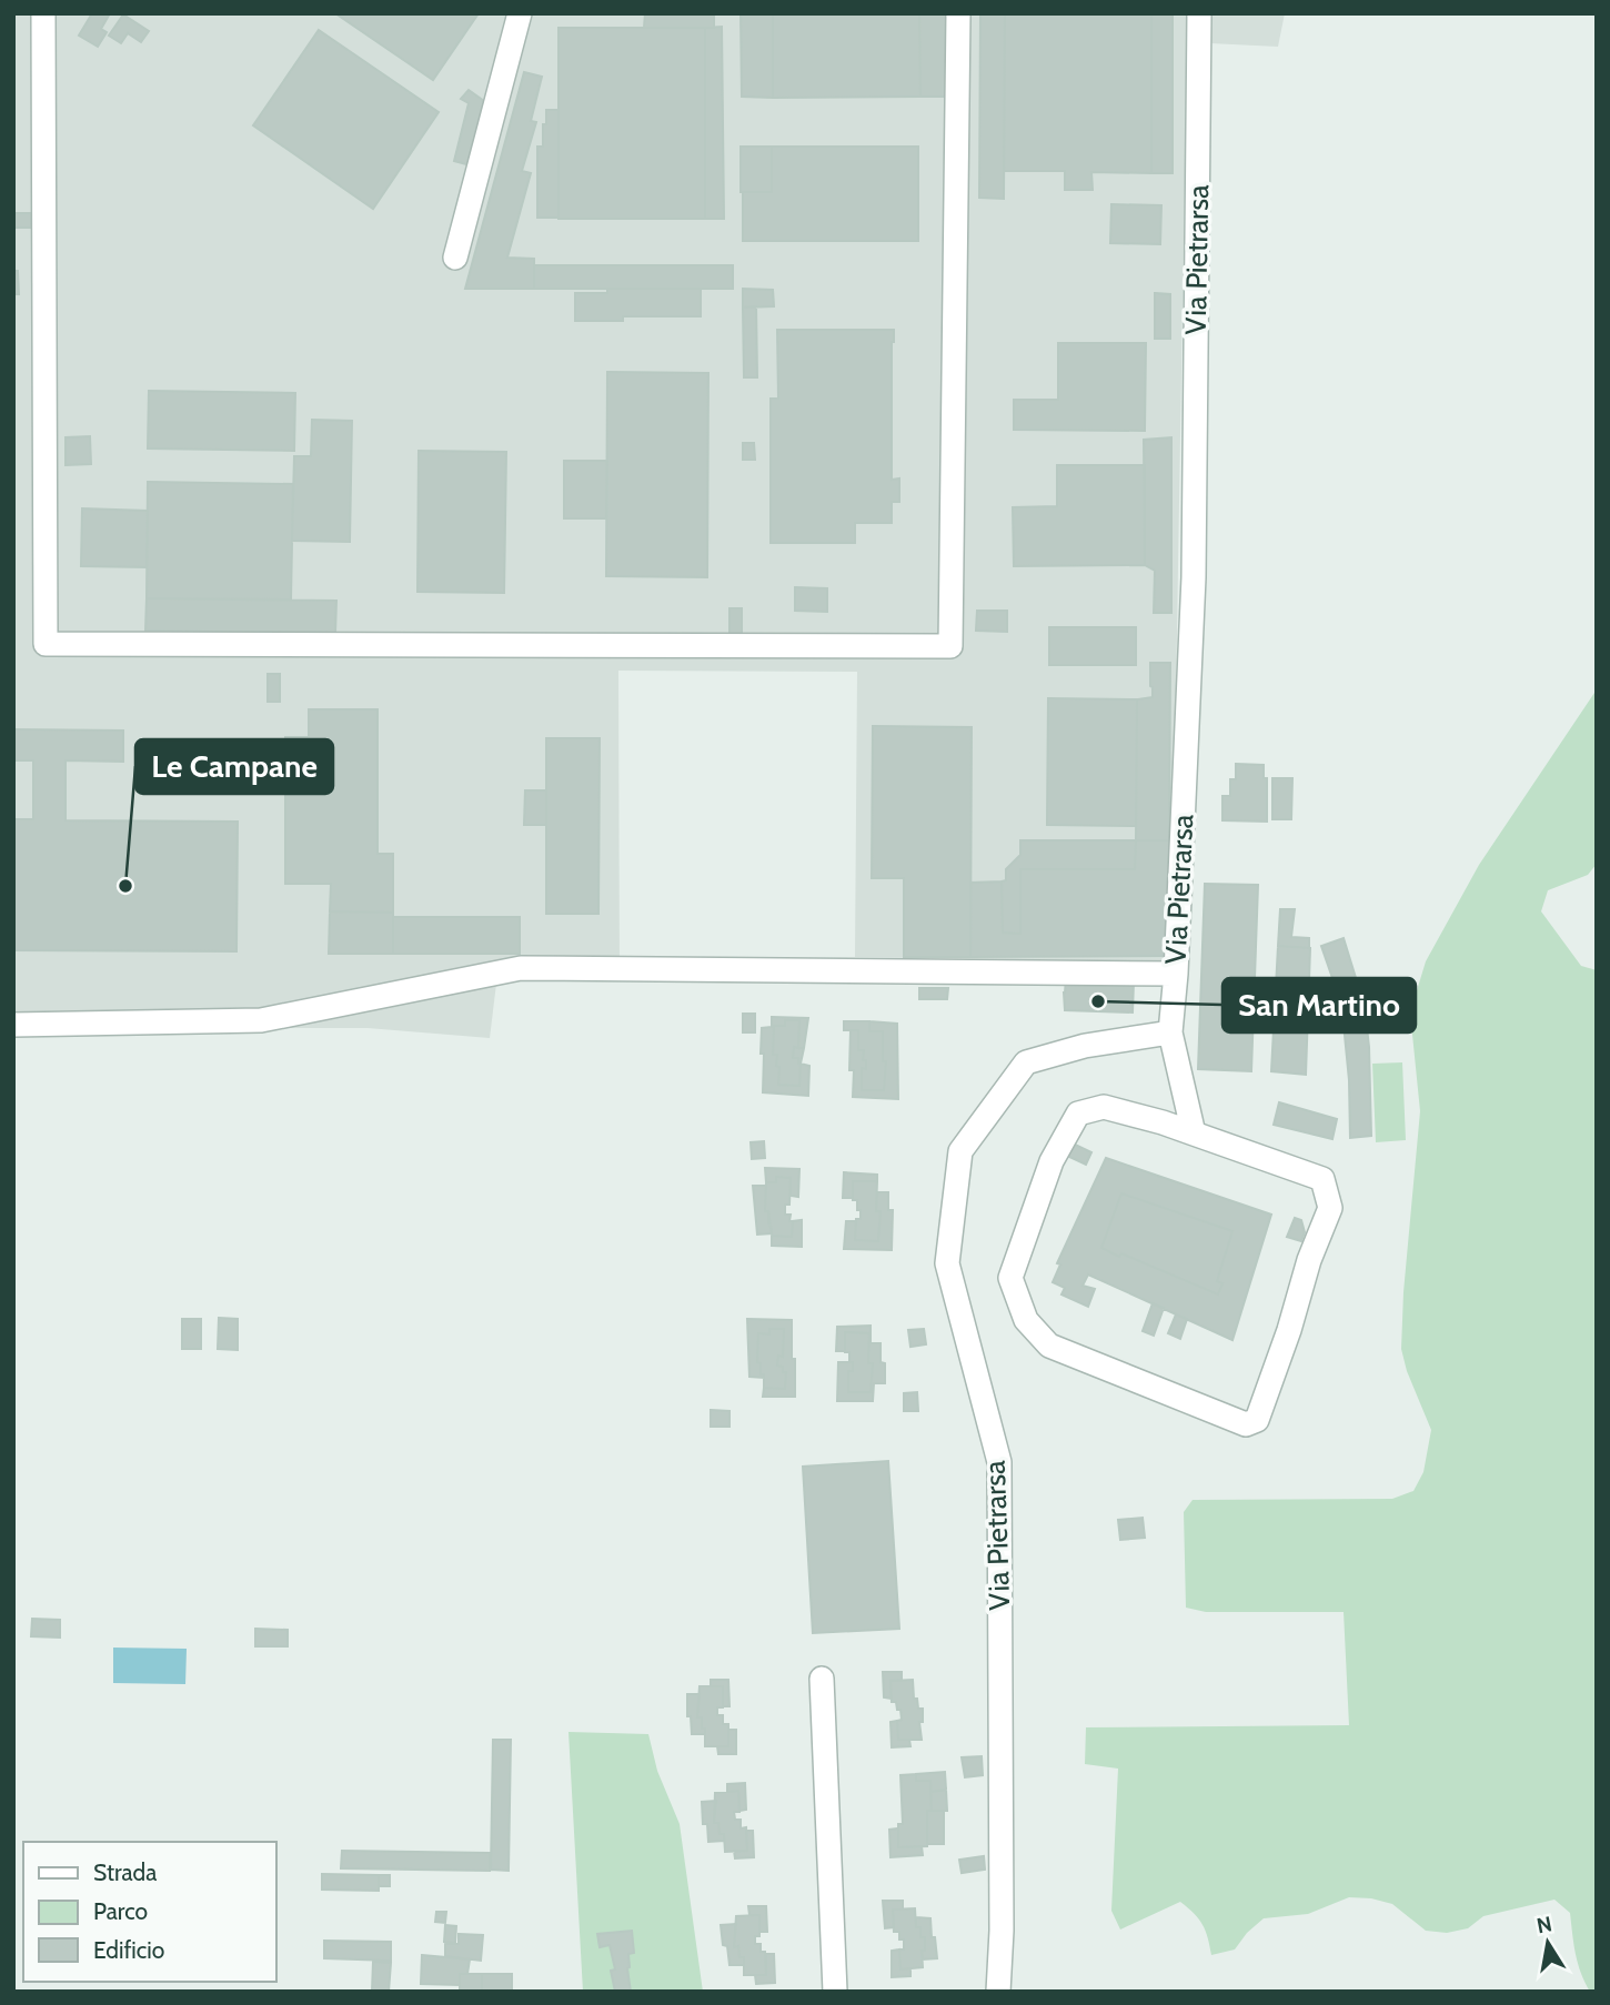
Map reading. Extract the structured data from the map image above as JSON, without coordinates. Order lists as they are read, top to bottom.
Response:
{
  "streets": {
    "street": ["Via Pietrarsa"]
  },
  "places": ["Le Campane", "San Martino"],
  "legend": ["Strada", "Parco", "Edificio"],
  "north": "top"
}
